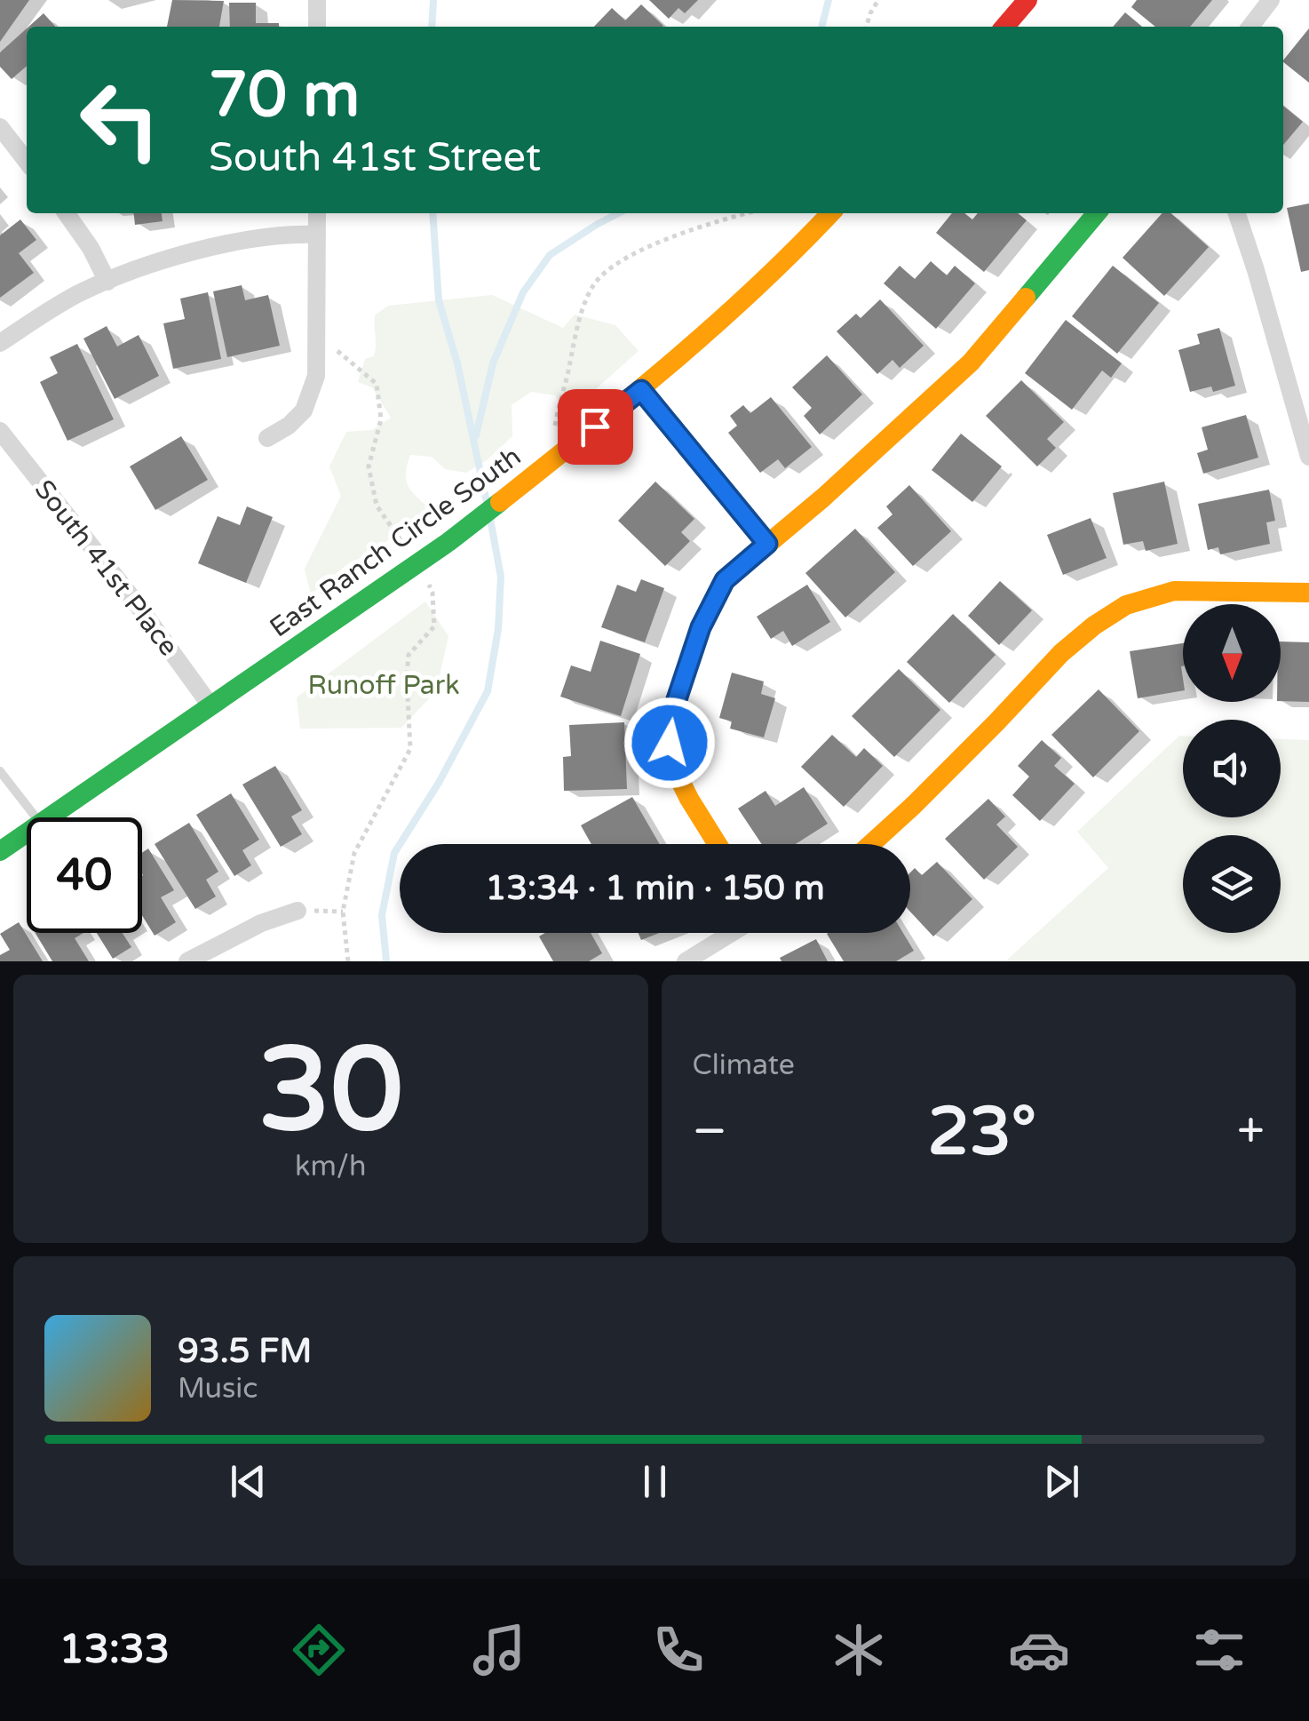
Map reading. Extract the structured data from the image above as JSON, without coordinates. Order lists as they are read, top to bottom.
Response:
{
  "streets": {
    "street": ["East Ranch Circle South", "South 41st Place"]
  },
  "crossings": [
    ["East Ranch Circle South", "South 41st Place"]
  ],
  "parks": ["Runoff Park"],
  "north": "bottom",
  "page": {
    "turn": ["70 m", "South 41st Street"],
    "limit": "40",
    "trip": "13:34 · 1 min · 150 m",
    "tile": [
      ["30", "km/h"],
      "Climate"
    ],
    "heat": ["−", "23°", "+"],
    "song": ["93.5 FM", "Music"],
    "tabs": "13:33"
  }
}
